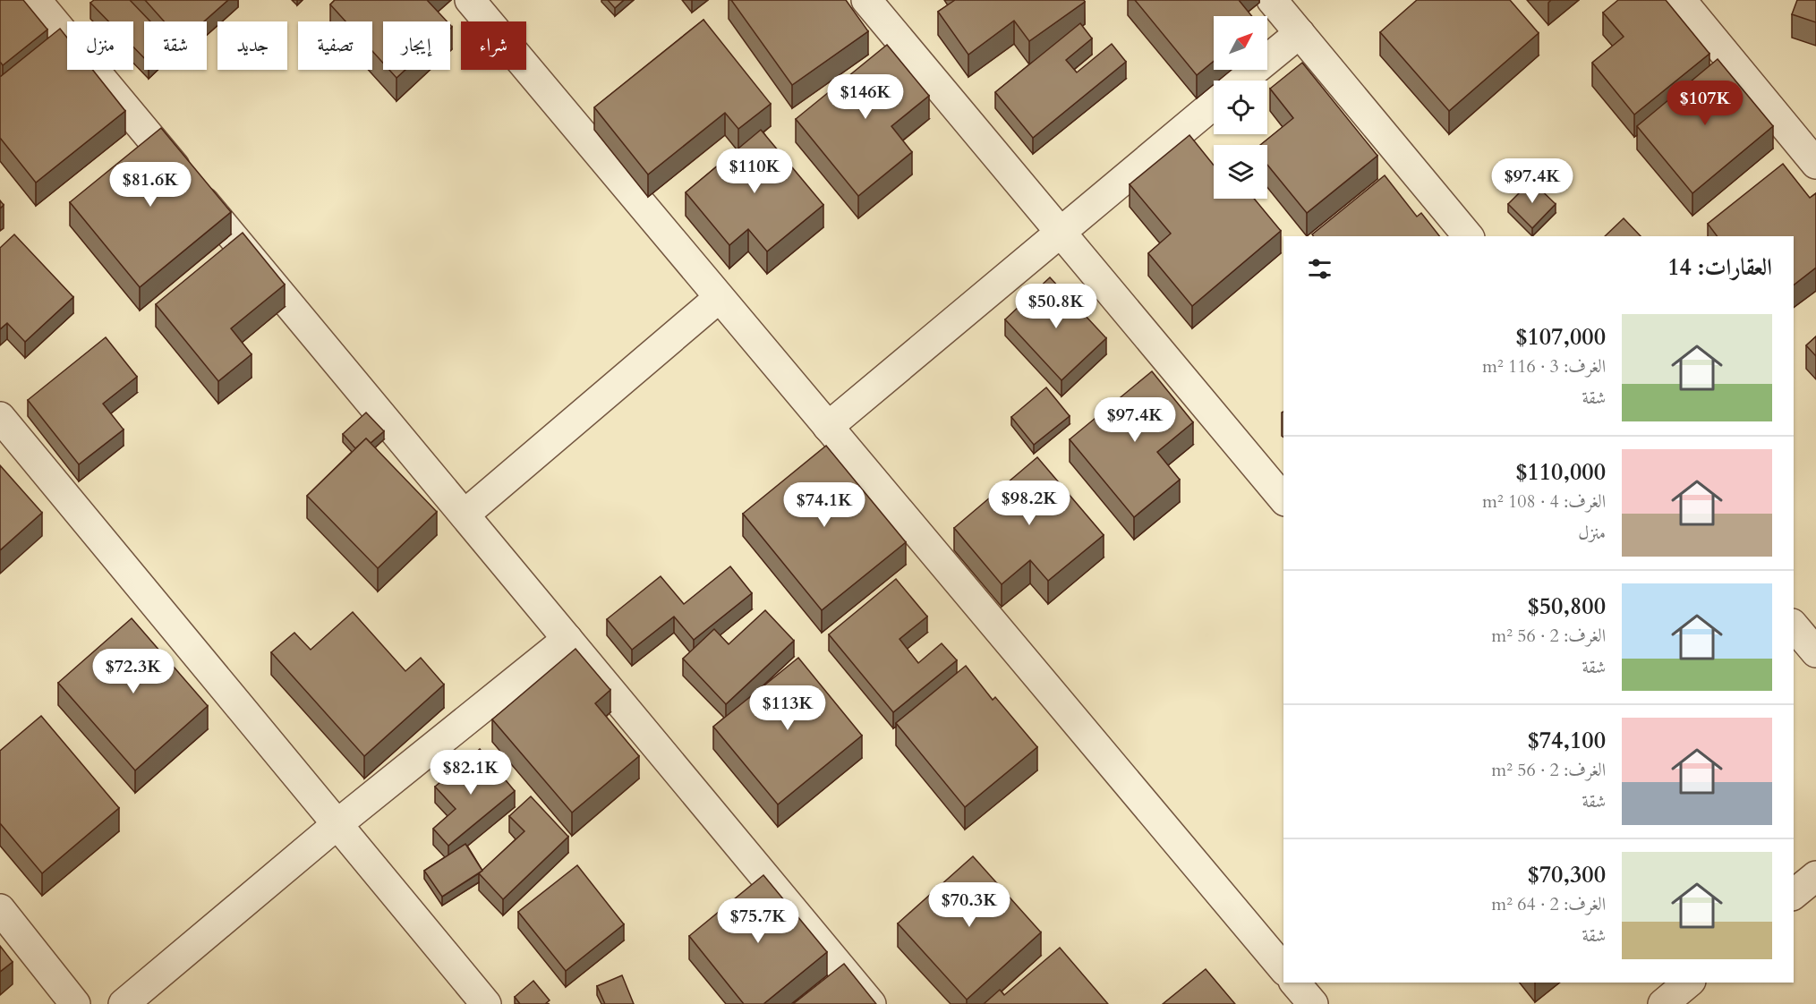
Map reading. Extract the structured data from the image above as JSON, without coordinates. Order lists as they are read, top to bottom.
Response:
{
  "north": "top right",
  "page": {
    "chip": [
      "شراء",
      "إيجار",
      "تصفية",
      "جديد",
      "شقة",
      "منزل"
    ],
    "price": [
      "$146K",
      "$107K",
      "$110K",
      "$97.4K",
      "$81.6K",
      "$50.8K",
      "$97.4K",
      "$98.2K",
      "$74.1K",
      "$72.3K",
      "$113K",
      "$82.1K",
      "$70.3K",
      "$75.7K"
    ],
    "heading": "العقارات: 14",
    "list": [
      {
        "name": "$107,000",
        "note": "الغرف: 3 · 116 m² · شقة"
      },
      {
        "name": "$110,000",
        "note": "الغرف: 4 · 108 m² · منزل"
      },
      {
        "name": "$50,800",
        "note": "الغرف: 2 · 56 m² · شقة"
      },
      {
        "name": "$74,100",
        "note": "الغرف: 2 · 56 m² · شقة"
      },
      {
        "name": "$70,300",
        "note": "الغرف: 2 · 64 m² · شقة"
      }
    ]
  }
}
